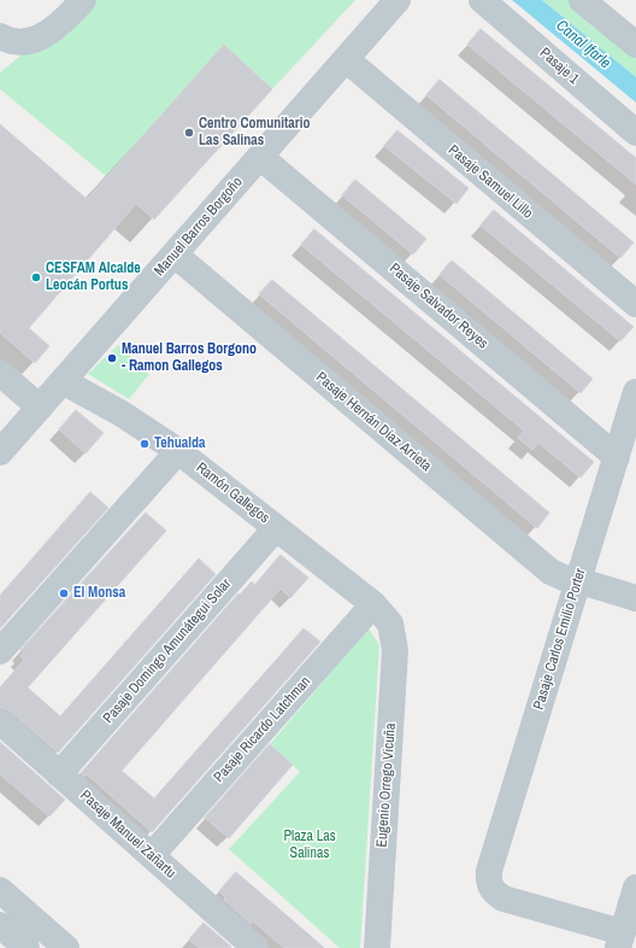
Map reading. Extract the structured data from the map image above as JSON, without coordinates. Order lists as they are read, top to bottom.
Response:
{
  "streets": {
    "street": [
      "Pasaje 1",
      "Pasaje Samuel Lillo",
      "Manuel Barros Borgoño",
      "Pasaje Salvador Reyes",
      "Pasaje Hernán Díaz Arrieta",
      "Ramón Gallegos",
      "Pasaje Carlos Emilio Porter",
      "Pasaje Domingo Amunátegui Solar",
      "Pasaje Ricardo Latchman",
      "Eugenio Orrego Vicuña",
      "Pasaje Manuel Zañartu"
    ]
  },
  "crossings": [
    ["Pasaje Samuel Lillo", "Manuel Barros Borgoño"],
    ["Manuel Barros Borgoño", "Pasaje Salvador Reyes"],
    ["Manuel Barros Borgoño", "Pasaje Hernán Díaz Arrieta"],
    ["Manuel Barros Borgoño", "Ramón Gallegos"],
    ["Pasaje Salvador Reyes", "Pasaje Carlos Emilio Porter"],
    ["Pasaje Hernán Díaz Arrieta", "Pasaje Carlos Emilio Porter"],
    ["Ramón Gallegos", "Pasaje Domingo Amunátegui Solar"],
    ["Ramón Gallegos", "Pasaje Ricardo Latchman"],
    ["Ramón Gallegos", "Eugenio Orrego Vicuña"],
    ["Pasaje Domingo Amunátegui Solar", "Pasaje Manuel Zañartu"],
    ["Pasaje Ricardo Latchman", "Pasaje Manuel Zañartu"]
  ],
  "water": ["Canal Ifarle"],
  "parks": ["Plaza Las Salinas"],
  "places": [
    "Centro Comunitario Las Salinas",
    "CESFAM Alcalde Leocán Portus",
    "Manuel Barros Borgono - Ramon Gallegos",
    "Tehualda",
    "El Monsa"
  ]
}
